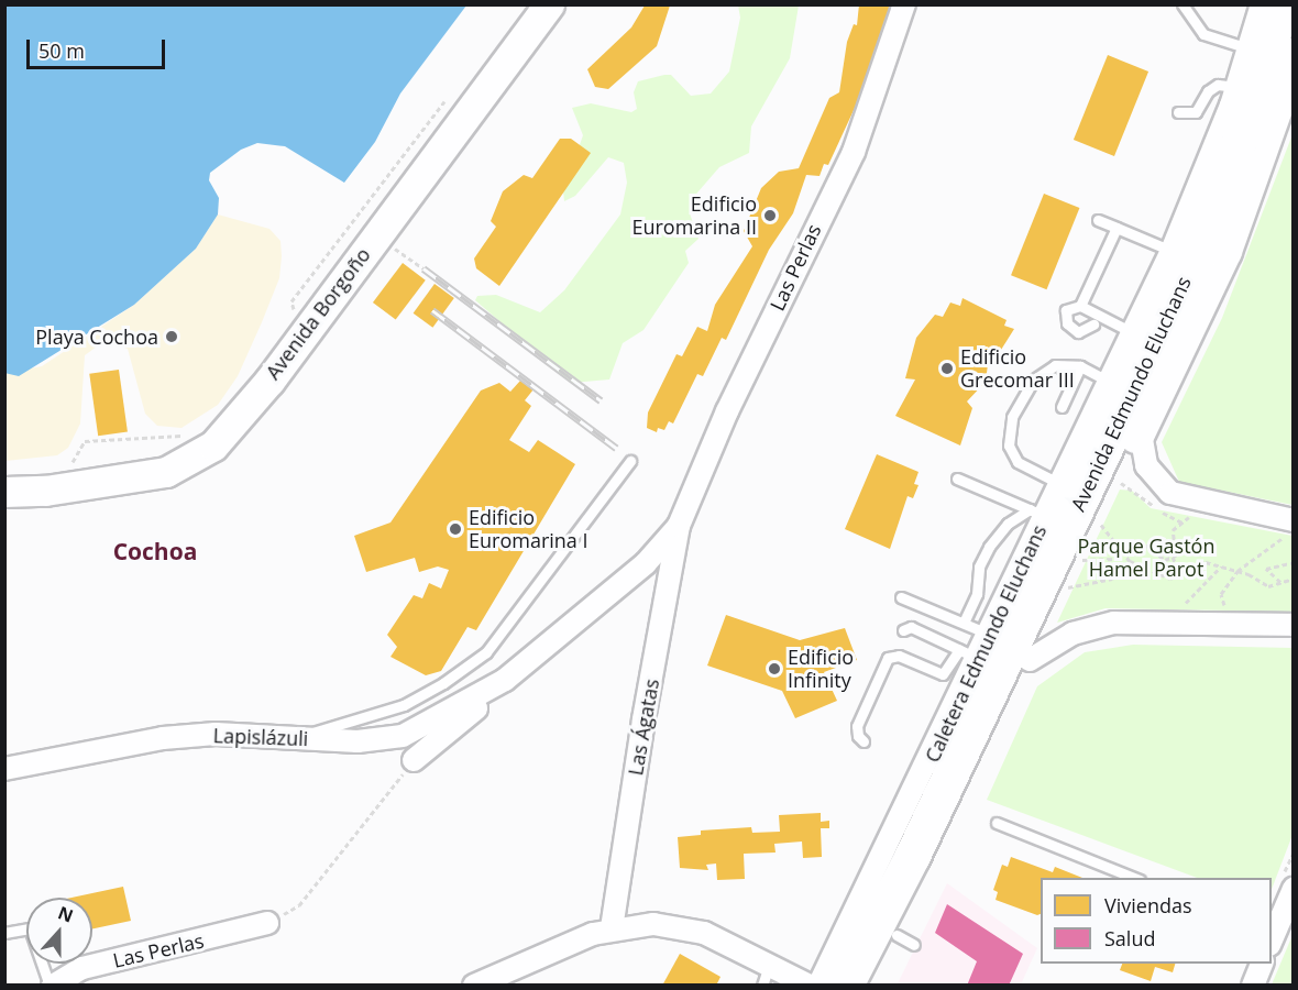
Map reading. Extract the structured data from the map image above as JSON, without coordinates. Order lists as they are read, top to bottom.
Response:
{
  "streets": {
    "main road": ["Avenida Borgoño", "Avenida Edmundo Eluchans"],
    "street": [
      "Las Perlas",
      "Caletera Edmundo Eluchans",
      "Las Ágatas",
      "Lapislázuli"
    ]
  },
  "crossings": [
    ["Las Perlas", "Las Ágatas"],
    ["Las Perlas", "Lapislázuli"],
    ["Avenida Edmundo Eluchans", "Caletera Edmundo Eluchans"],
    ["Las Ágatas", "Lapislázuli"]
  ],
  "districts": ["Cochoa"],
  "parks": ["Parque Gastón Hamel Parot"],
  "places": [
    "Edificio Euromarina II",
    "Playa Cochoa",
    "Edificio Grecomar III",
    "Edificio Euromarina I",
    "Edificio Infinity"
  ],
  "legend": ["Viviendas", "Salud"],
  "scale_bar": "50 m",
  "north": "top"
}
